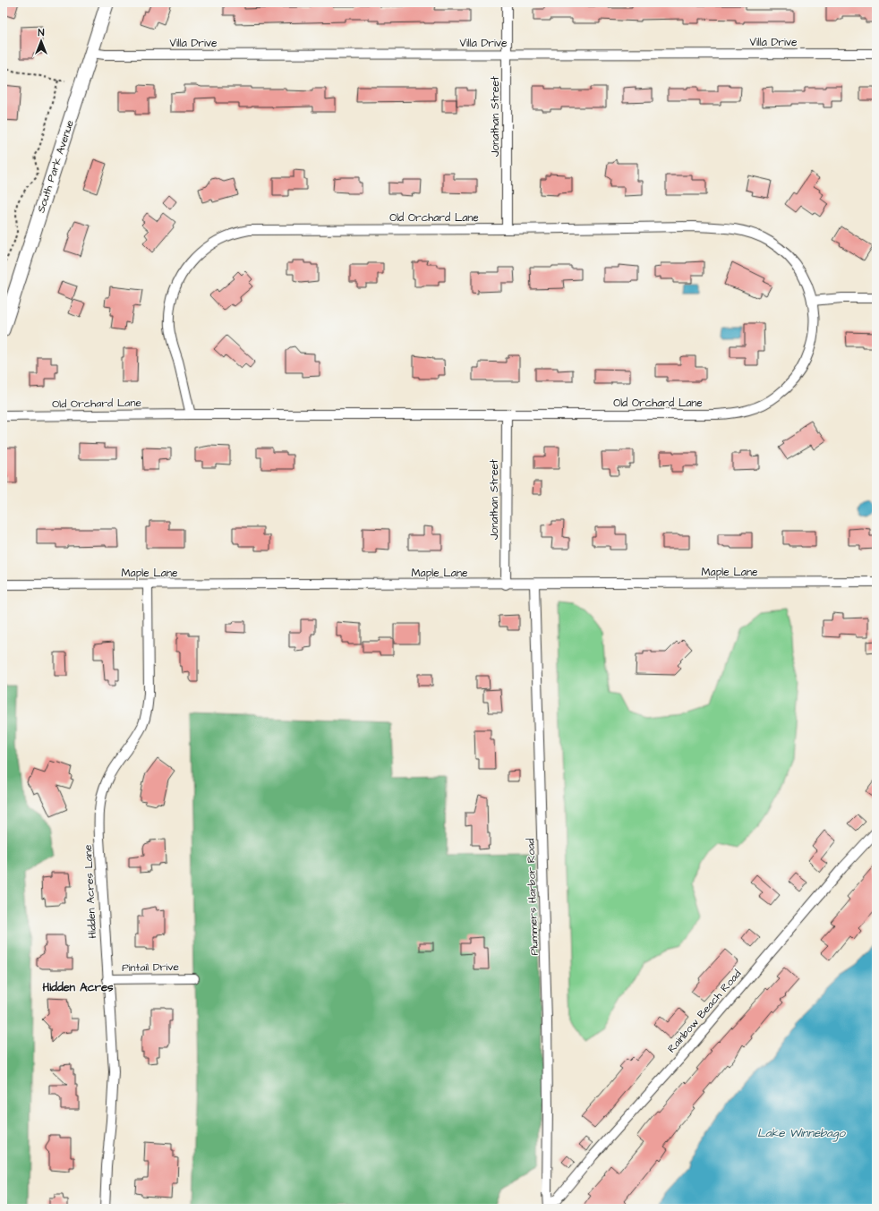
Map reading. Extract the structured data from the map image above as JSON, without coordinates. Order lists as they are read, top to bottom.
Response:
{
  "streets": {
    "main road": ["South Park Avenue"],
    "street": [
      "Villa Drive",
      "Jonathan Street",
      "Old Orchard Lane",
      "Maple Lane",
      "Hidden Acres Lane",
      "Plummers Harbor Road",
      "Pintail Drive",
      "Rainbow Beach Road"
    ]
  },
  "crossings": [
    ["Villa Drive", "Jonathan Street"],
    ["Villa Drive", "South Park Avenue"],
    ["Jonathan Street", "Old Orchard Lane"],
    ["Jonathan Street", "Maple Lane"],
    ["Maple Lane", "Hidden Acres Lane"],
    ["Maple Lane", "Plummers Harbor Road"],
    ["Hidden Acres Lane", "Pintail Drive"],
    ["Plummers Harbor Road", "Rainbow Beach Road"]
  ],
  "districts": ["Hidden Acres"],
  "water": ["Lake Winnebago"],
  "north": "top"
}
